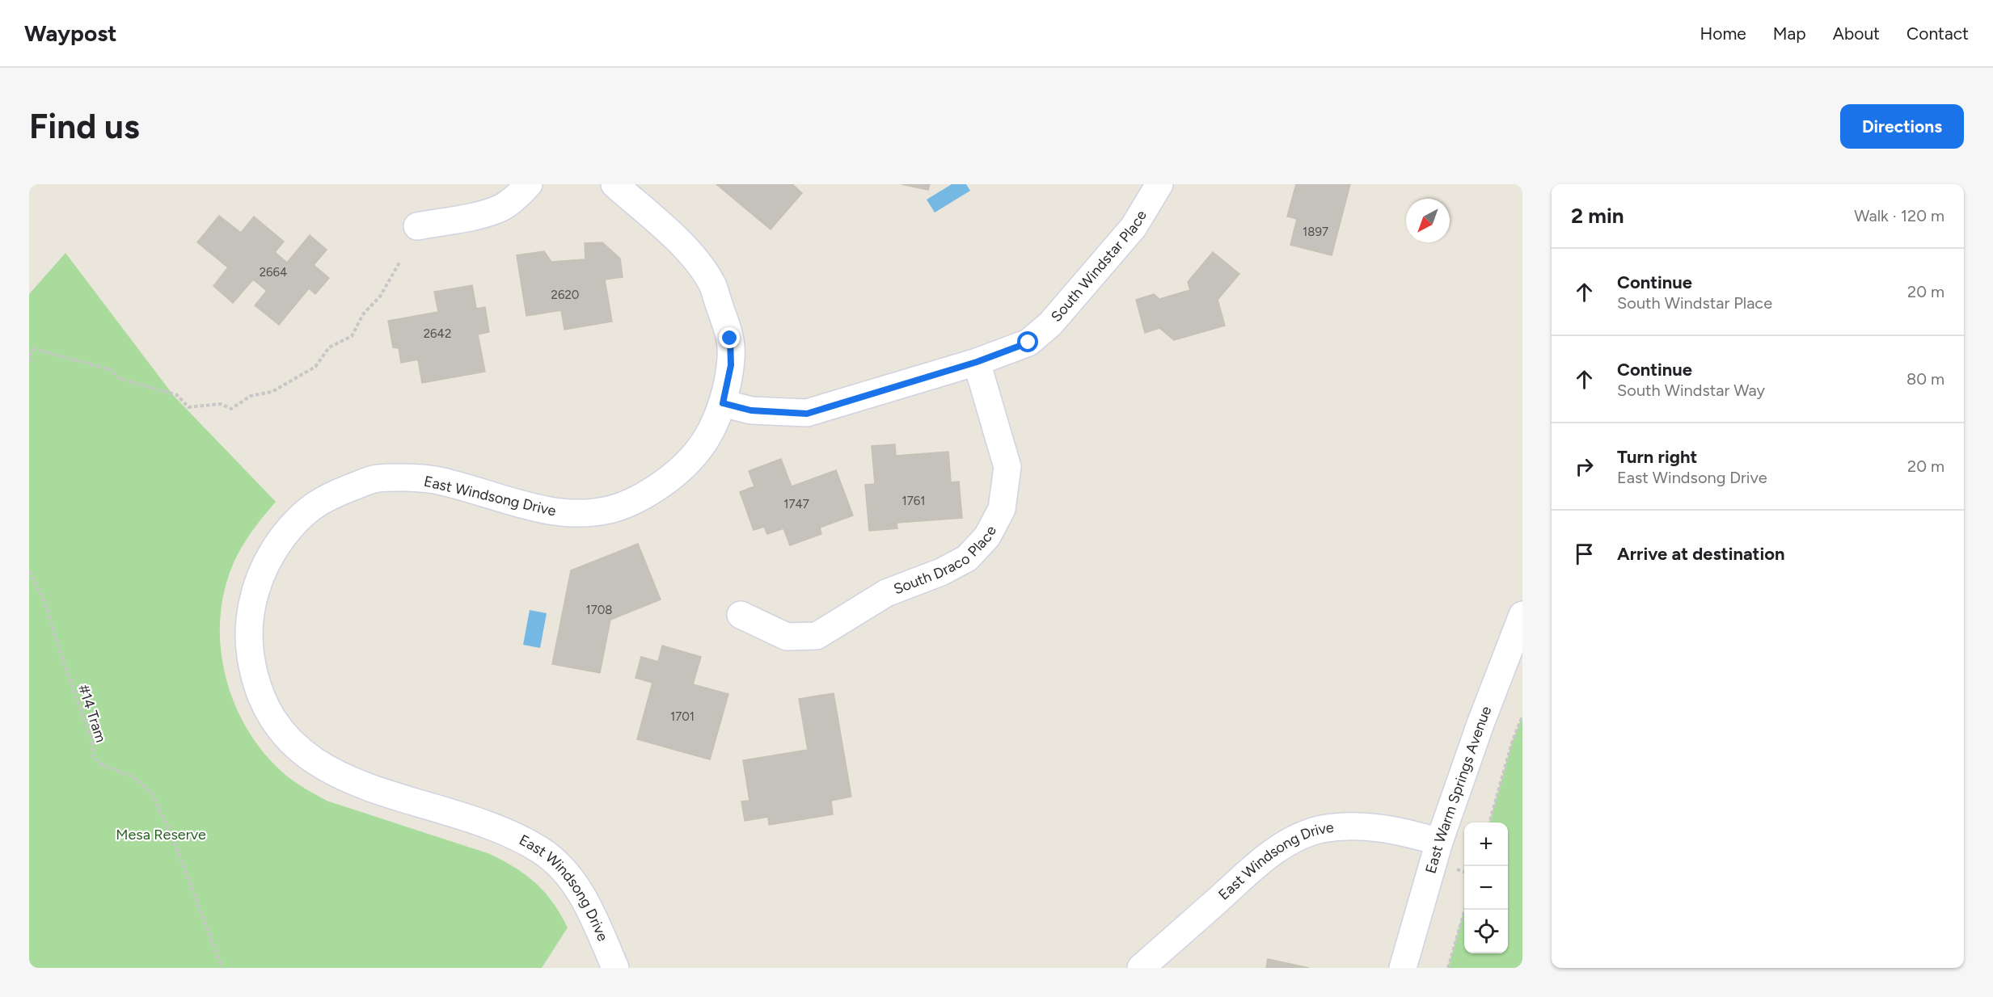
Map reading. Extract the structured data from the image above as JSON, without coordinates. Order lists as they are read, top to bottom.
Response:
{
  "streets": {
    "street": [
      "South Windstar Place",
      "East Windsong Drive",
      "South Draco Place",
      "East Warm Springs Avenue"
    ],
    "path": ["#14 Tram"]
  },
  "crossings": [
    ["South Windstar Place", "East Windsong Drive"],
    ["South Windstar Place", "South Draco Place"],
    ["East Windsong Drive", "East Warm Springs Avenue"]
  ],
  "parks": ["Mesa Reserve"],
  "house_numbers": [
    "1897",
    "2664",
    "2620",
    "2642",
    "1761",
    "1747",
    "1708",
    "1701"
  ],
  "north": "bottom left",
  "page": {
    "header": "Waypost",
    "nav": [
      "Home",
      "Map",
      "About",
      "Contact"
    ],
    "buttons": "Directions",
    "title": "Find us",
    "heading": ["2 min", "Walk · 120 m"],
    "list": [
      ["Continue", "South Windstar Place", "20 m"],
      ["Continue", "South Windstar Way", "80 m"],
      ["Turn right", "East Windsong Drive", "20 m"],
      "Arrive at destination"
    ],
    "map_buttons": ["+", "−"]
  }
}
